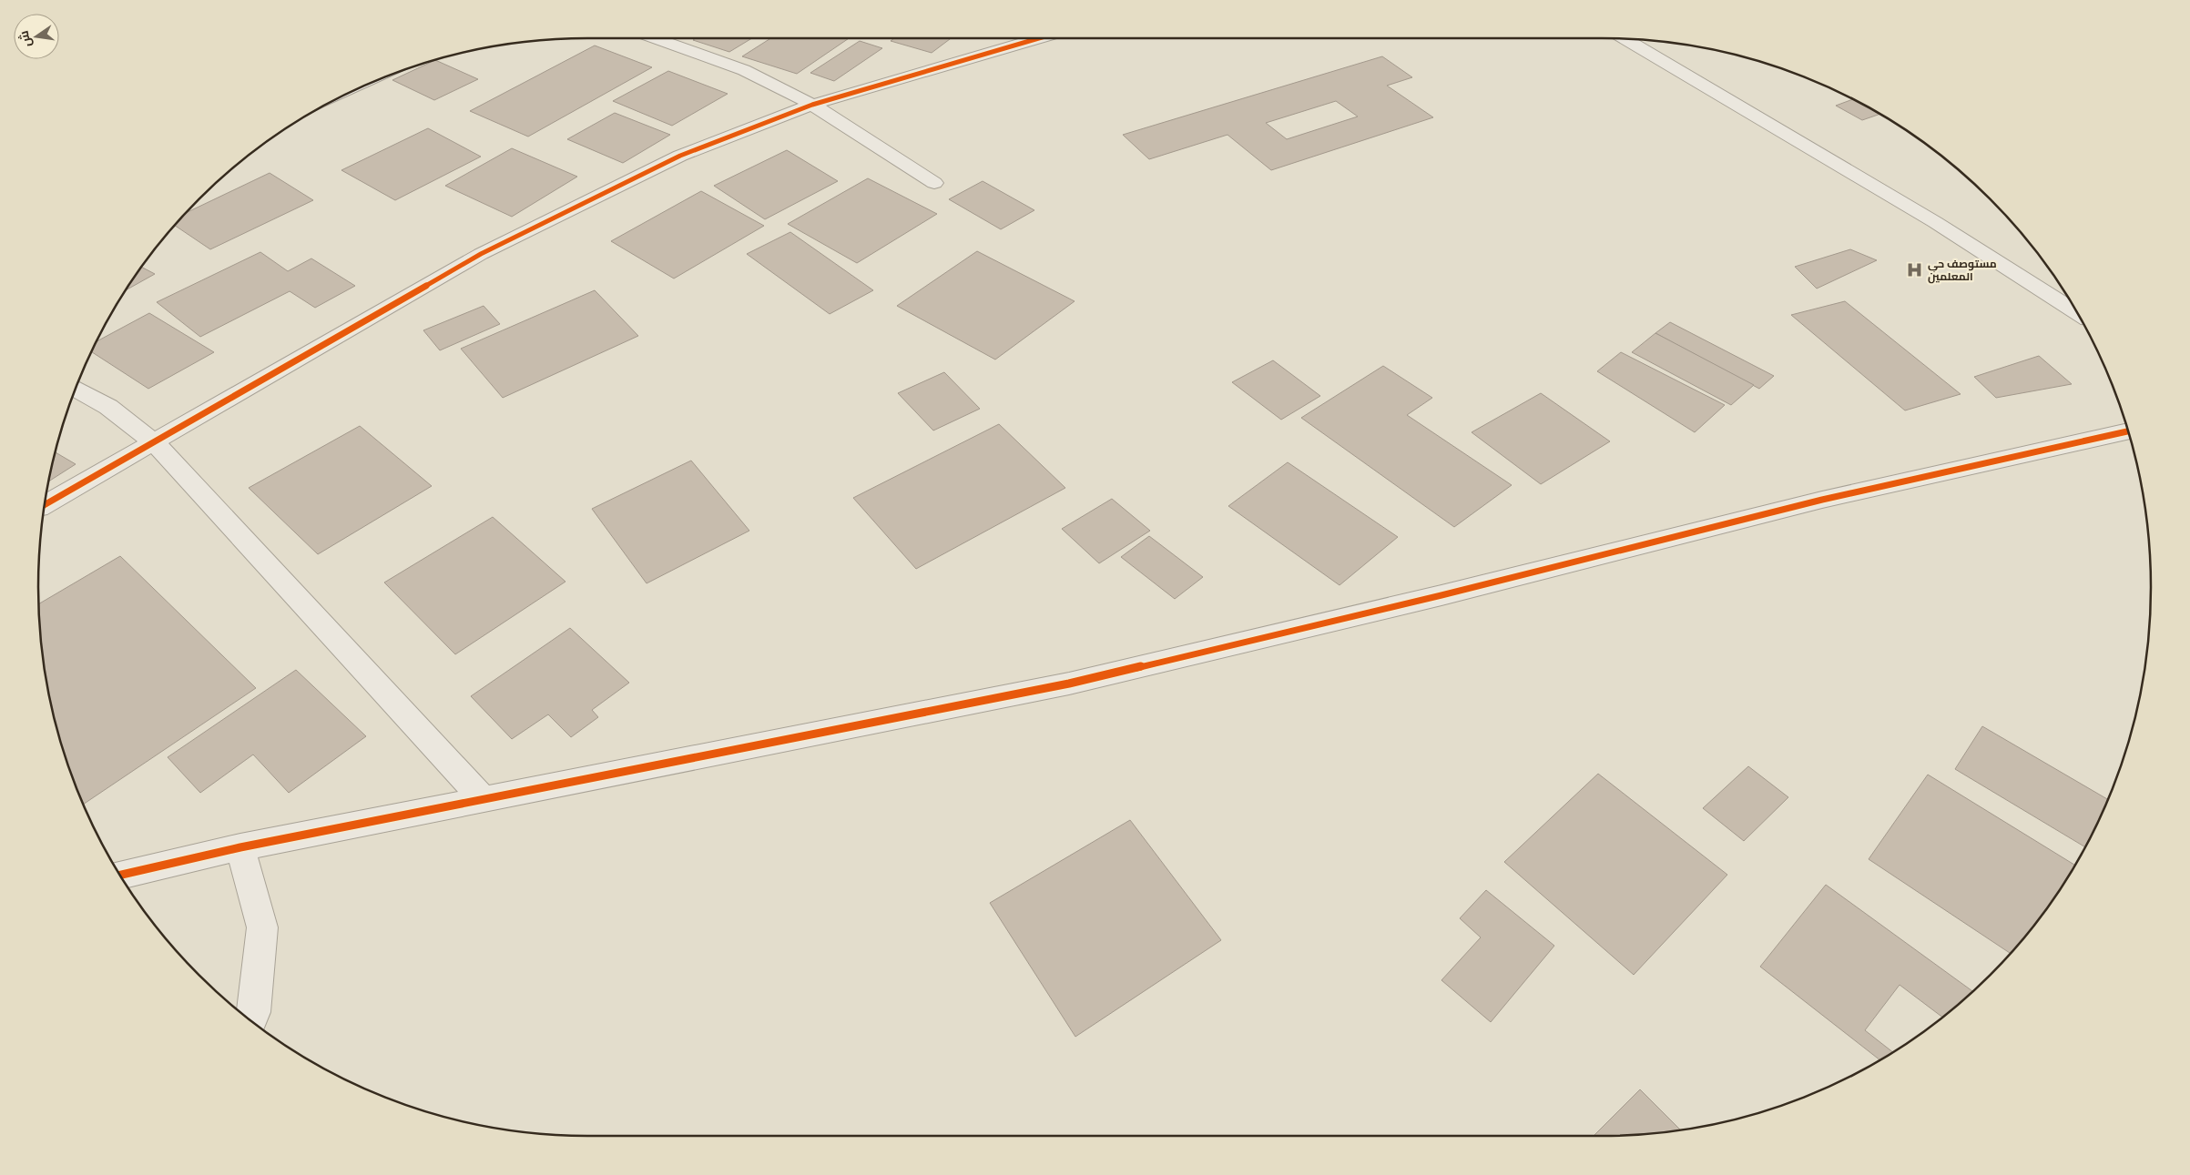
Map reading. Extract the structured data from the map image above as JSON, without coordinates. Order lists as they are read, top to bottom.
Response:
{
  "places": {
    "hospital": ["مستوصف حي المعلمين"]
  },
  "north": "left"
}
